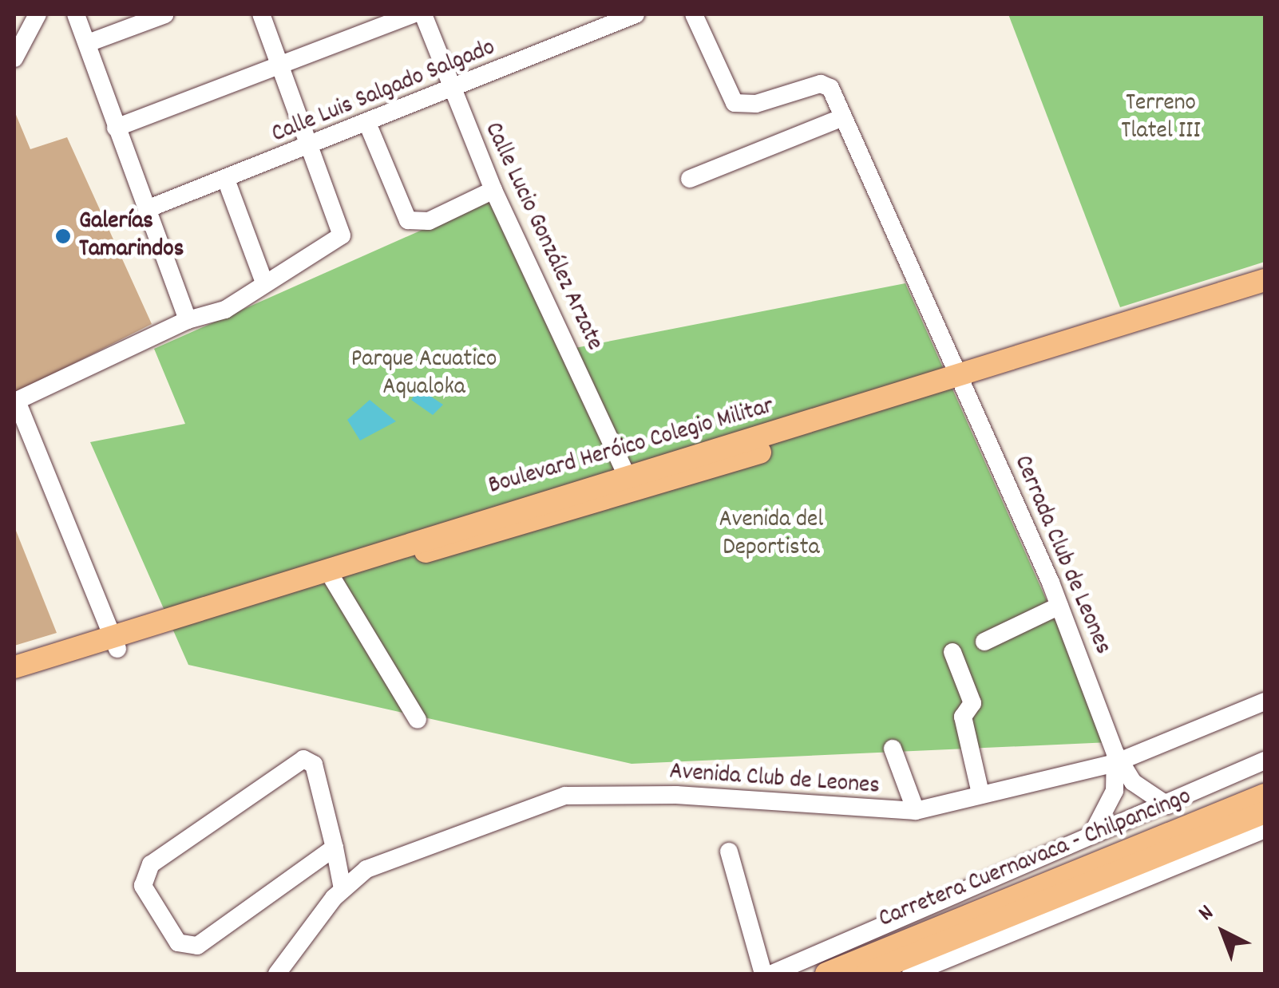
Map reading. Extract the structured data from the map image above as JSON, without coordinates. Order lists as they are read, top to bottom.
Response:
{
  "streets": {
    "main road": ["Boulevard Heróico Colegio Militar", "Carretera Cuernavaca - Chilpancingo"],
    "street": [
      "Calle Luis Salgado Salgado",
      "Calle Lucio González Arzate",
      "Cerrada Club de Leones",
      "Avenida Club de Leones"
    ]
  },
  "crossings": [
    ["Calle Luis Salgado Salgado", "Calle Lucio González Arzate"],
    ["Calle Lucio González Arzate", "Boulevard Heróico Colegio Militar"],
    ["Boulevard Heróico Colegio Militar", "Cerrada Club de Leones"],
    ["Cerrada Club de Leones", "Avenida Club de Leones"]
  ],
  "parks": ["Terreno Tlatel III", "Parque Acuatico Aqualoka", "Avenida del Deportista"],
  "places": ["Galerías Tamarindos"],
  "north": "top left"
}
